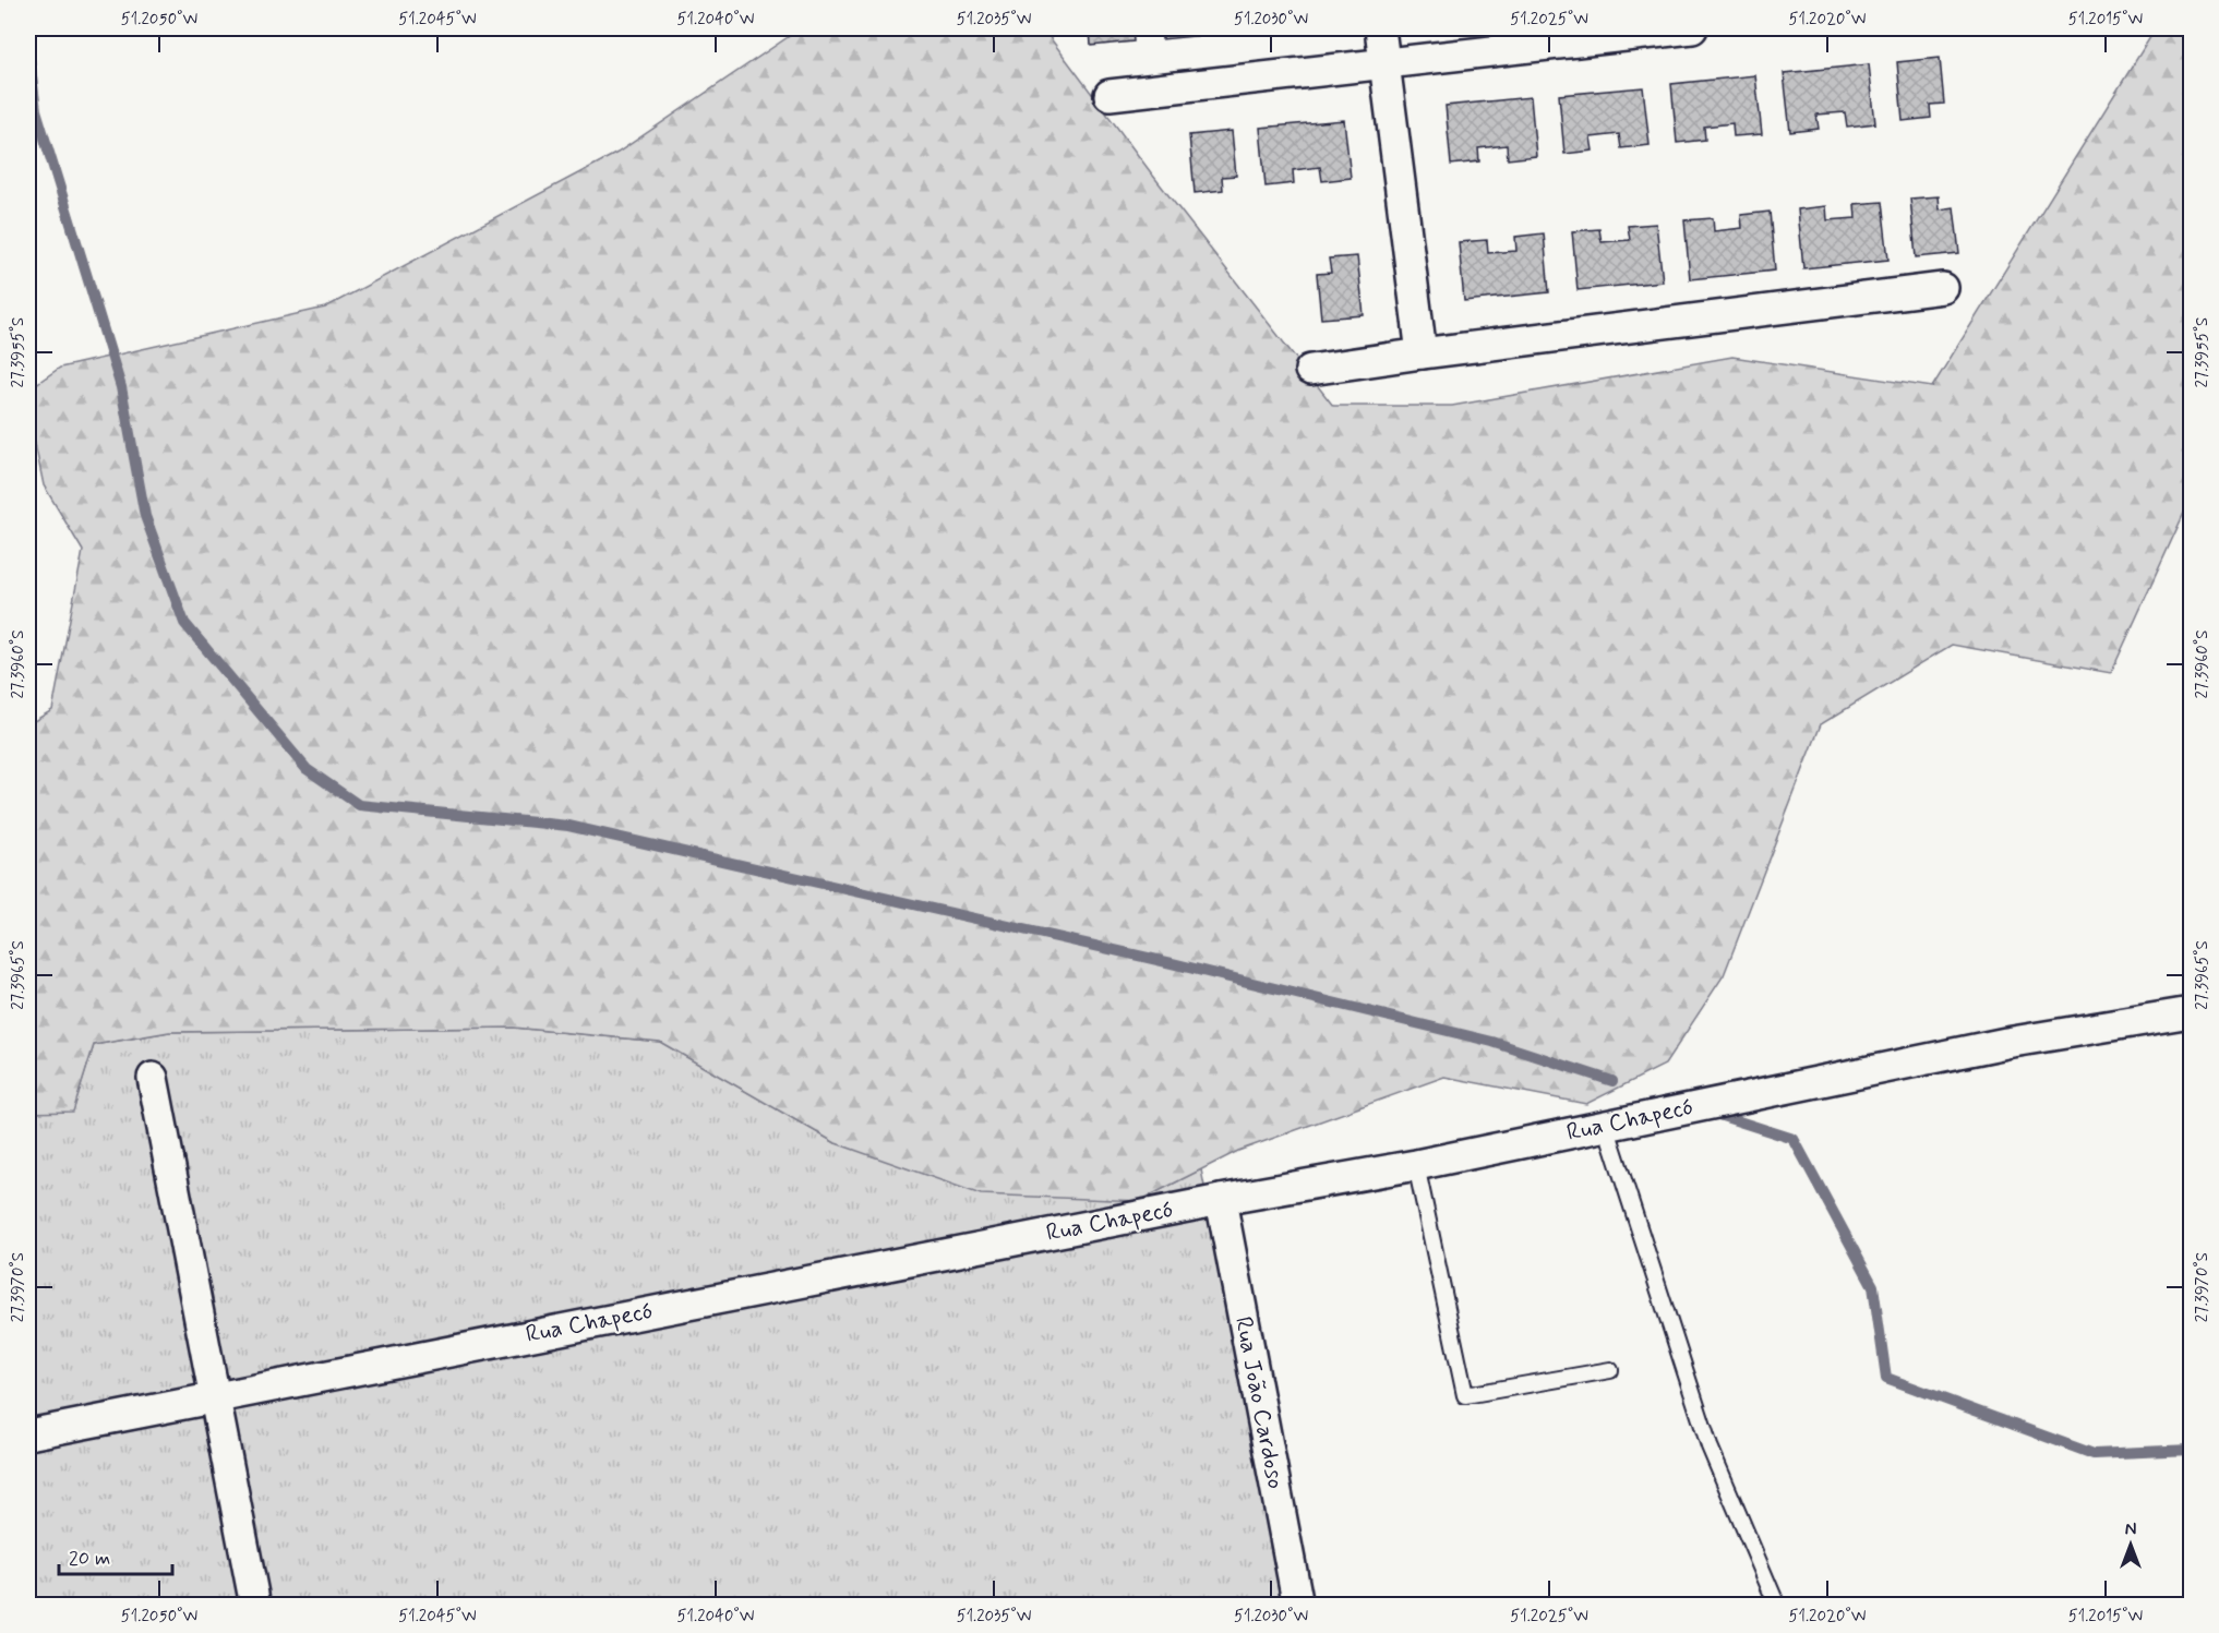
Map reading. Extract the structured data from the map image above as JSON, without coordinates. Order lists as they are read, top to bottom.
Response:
{
  "streets": {
    "street": ["Rua Chapecó", "Rua João Cardoso"]
  },
  "crossings": [
    ["Rua Chapecó", "Rua João Cardoso"]
  ],
  "scale_bar": "20 m",
  "north": "top",
  "coordinates": [
    "51.2050°W",
    "51.2045°W",
    "51.2040°W",
    "51.2035°W",
    "51.2030°W",
    "51.2025°W",
    "51.2020°W",
    "51.2015°W",
    "27.3955°S",
    "27.3960°S",
    "27.3965°S",
    "27.3970°S"
  ]
}
